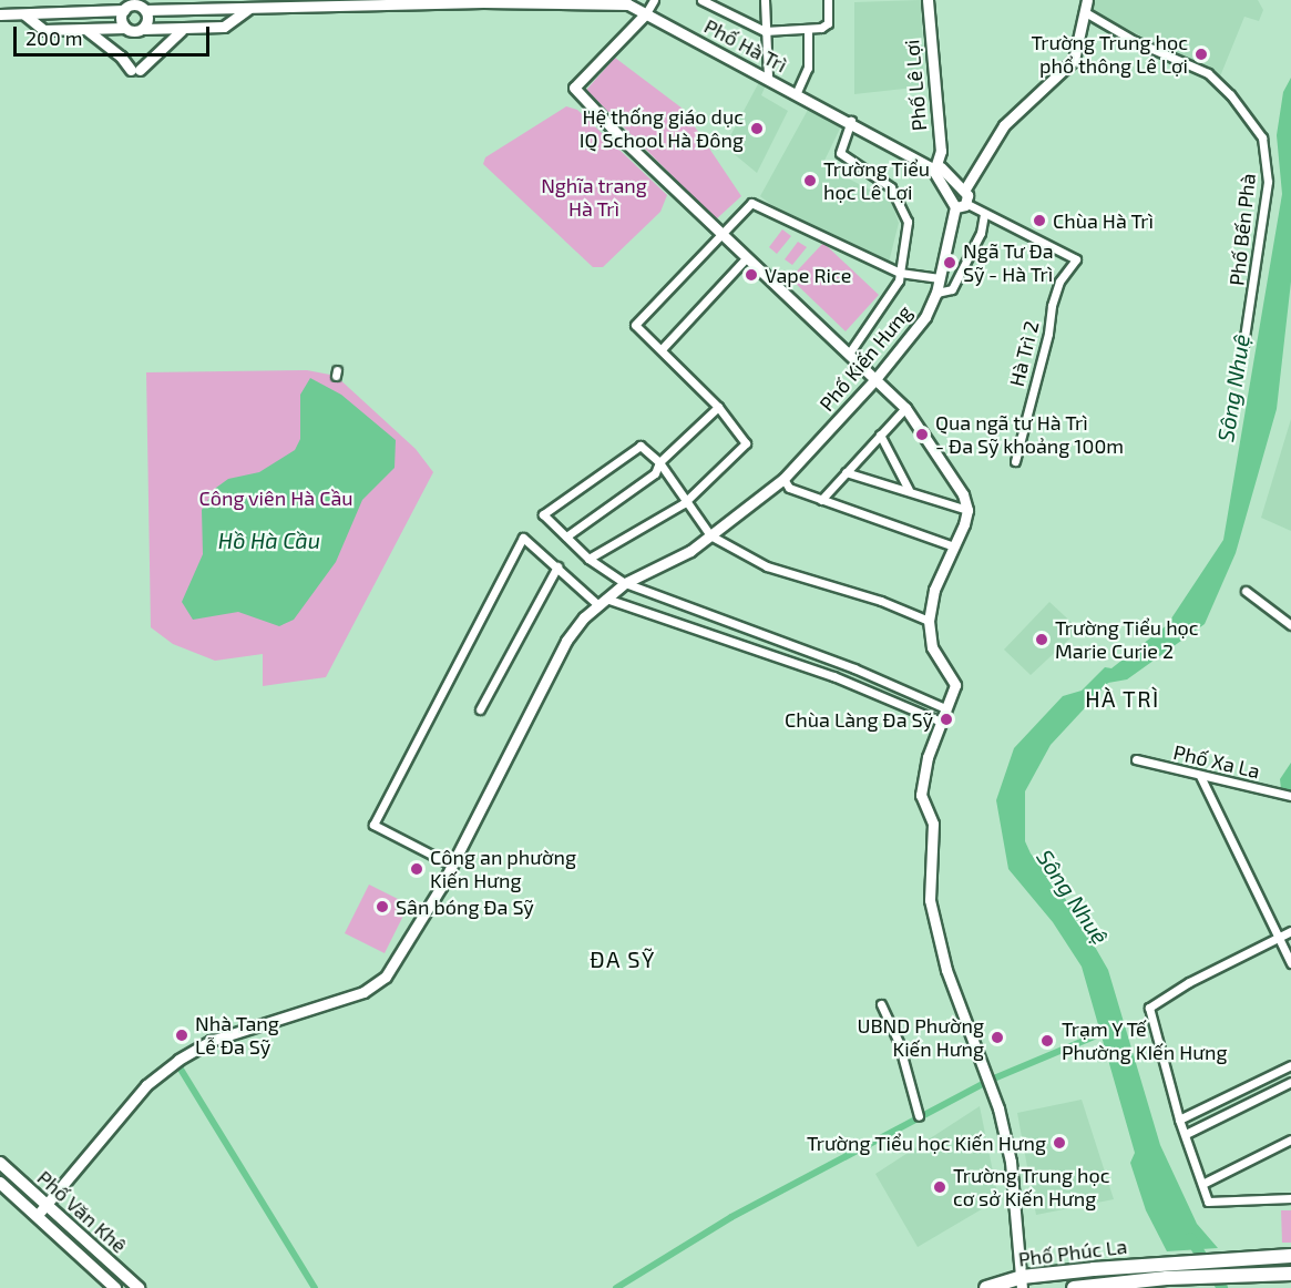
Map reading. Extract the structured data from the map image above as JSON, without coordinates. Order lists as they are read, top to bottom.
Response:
{
  "streets": {
    "highway": ["Phố Phúc La"],
    "main road": ["Phố Văn Khê"],
    "street": [
      "Phố Hà Trì",
      "Phố Lê Lợi",
      "Phố Bến Phà",
      "Hà Trì 2",
      "Phố Kiến Hưng",
      "Phố Xa La"
    ]
  },
  "crossings": [
    ["Phố Hà Trì", "Phố Lê Lợi"],
    ["Phố Kiến Hưng", "Phố Văn Khê"]
  ],
  "districts": ["HÀ TRÌ", "ĐA SỸ"],
  "water": ["Sông Nhuệ", "Hồ Hà Cầu"],
  "parks": ["Nghĩa trang Hà Trì", "Công viên Hà Cầu"],
  "places": [
    "Trường Trung học phổ thông Lê Lợi",
    "Hệ thống giáo dục IQ School Hà Đông",
    "Trường Tiểu học Lê Lợi",
    "Chùa Hà Trì",
    "Ngã Tư Đa Sỹ - Hà Trì",
    "Vape Rice",
    "Qua ngã tư Hà Trì - Đa Sỹ khoảng 100m",
    "Trường Tiểu học Marie Curie 2",
    "Chùa Làng Đa Sỹ",
    "Công an phường Kiến Hưng",
    "Sân bóng Đa Sỹ",
    "Nhà Tang Lễ Đa Sỹ",
    "UBND Phường Kiến Hưng",
    "Trạm Y Tế Phường KIến Hưng",
    "Trường Tiểu học Kiến Hưng",
    "Trường Trung học cơ sở Kiến Hưng"
  ],
  "scale_bar": "200 m"
}
